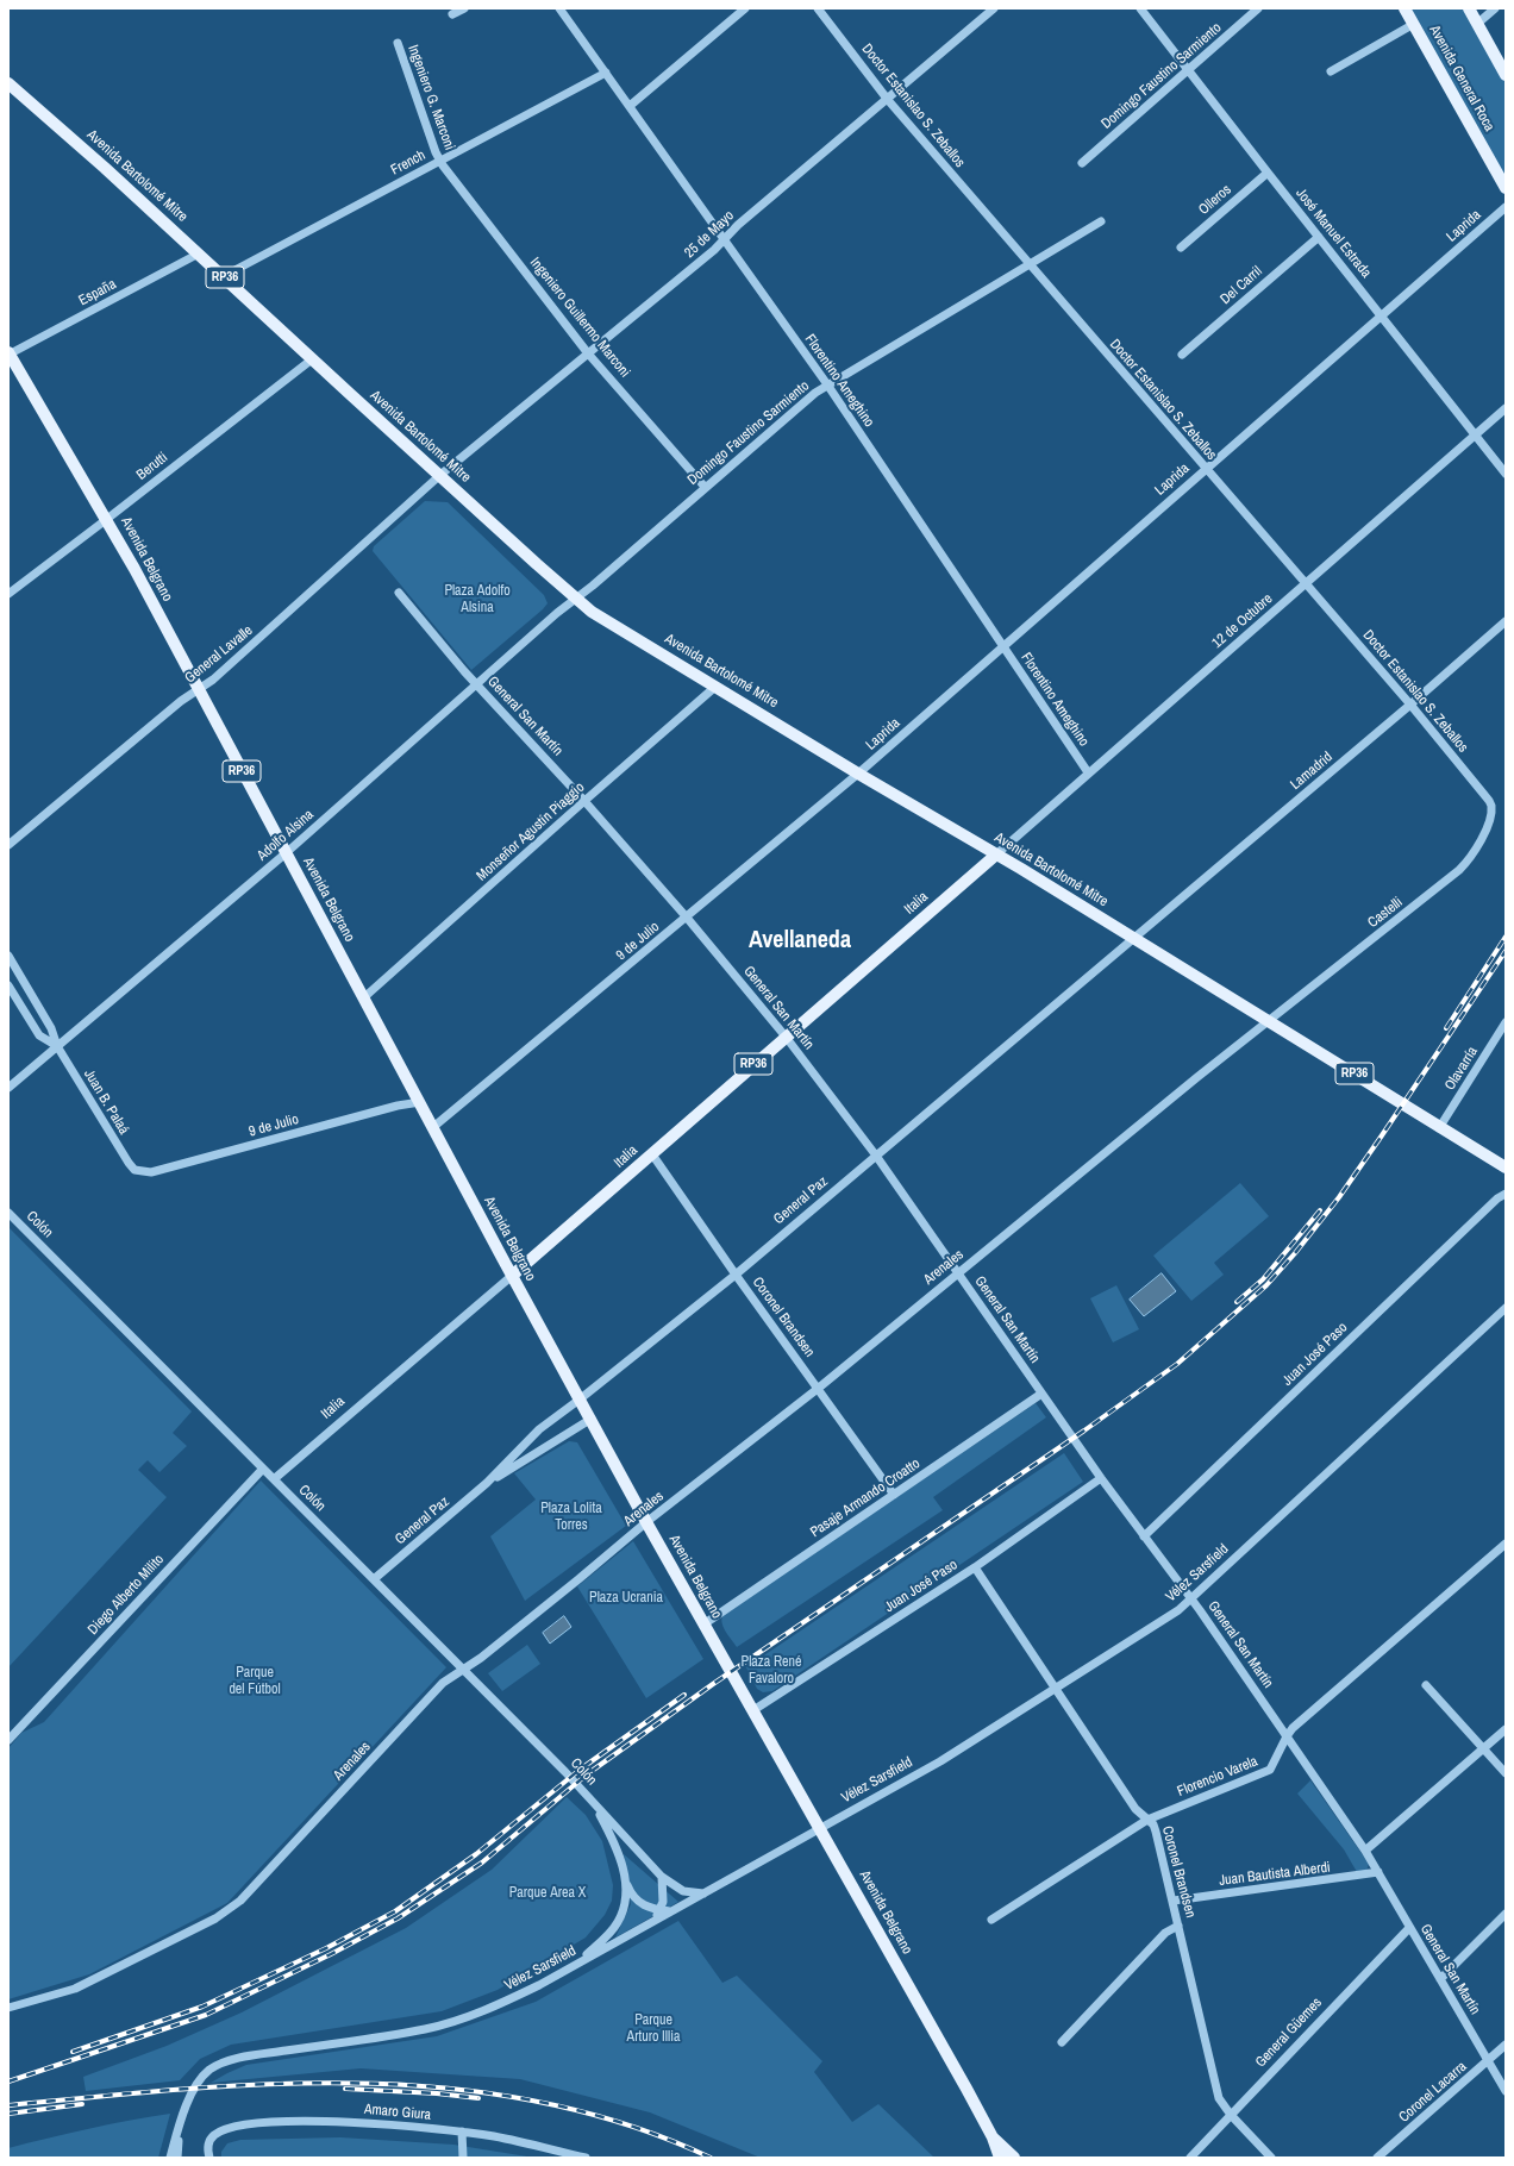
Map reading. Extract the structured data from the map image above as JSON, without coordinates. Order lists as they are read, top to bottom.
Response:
{
  "streets": {
    "main road": [
      "Avenida General Roca",
      "Avenida Bartolomé Mitre",
      "RP36",
      "Avenida Belgrano",
      "Italia"
    ],
    "street": [
      "Domingo Faustino Sarmiento",
      "Ingeniero G. Marconi",
      "Doctor Estanislao S. Zeballos",
      "French",
      "Olleros",
      "Laprida",
      "José Manuel Estrada",
      "25 de Mayo",
      "Del Carril",
      "España",
      "Ingeniero Guillermo Marconi",
      "Florentino Ameghino",
      "Berutti",
      "12 de Octubre",
      "General Lavalle",
      "General San Martín",
      "Lamadrid",
      "Monseñor Agustín Piaggio",
      "Adolfo Alsina",
      "Castelli",
      "9 de Julio",
      "Olavarría",
      "Juan B. Palaá",
      "General Paz",
      "Colón",
      "Arenales",
      "Coronel Brandsen",
      "Juan José Paso",
      "Pasaje Armando Croatto",
      "Vélez Sarsfield",
      "Diego Alberto Milito",
      "Florencio Varela",
      "Juan Bautista Alberdi",
      "General Güemes",
      "Coronel Lacarra",
      "Amaro Giura"
    ]
  },
  "crossings": [
    ["Domingo Faustino Sarmiento", "Doctor Estanislao S. Zeballos"],
    ["Domingo Faustino Sarmiento", "Avenida Bartolomé Mitre"],
    ["Domingo Faustino Sarmiento", "José Manuel Estrada"],
    ["Domingo Faustino Sarmiento", "Ingeniero Guillermo Marconi"],
    ["Domingo Faustino Sarmiento", "Florentino Ameghino"],
    ["Domingo Faustino Sarmiento", "Adolfo Alsina"],
    ["Ingeniero G. Marconi", "French"],
    ["Ingeniero G. Marconi", "Ingeniero Guillermo Marconi"],
    ["Doctor Estanislao S. Zeballos", "Laprida"],
    ["Doctor Estanislao S. Zeballos", "25 de Mayo"],
    ["Doctor Estanislao S. Zeballos", "12 de Octubre"],
    ["Doctor Estanislao S. Zeballos", "Lamadrid"],
    ["Doctor Estanislao S. Zeballos", "Castelli"],
    ["French", "Avenida Bartolomé Mitre"],
    ["French", "Ingeniero Guillermo Marconi"],
    ["French", "Florentino Ameghino"],
    ["Avenida Bartolomé Mitre", "Laprida"],
    ["Avenida Bartolomé Mitre", "25 de Mayo"],
    ["Avenida Bartolomé Mitre", "España"],
    ["Avenida Bartolomé Mitre", "Berutti"],
    ["Avenida Bartolomé Mitre", "12 de Octubre"],
    ["Avenida Bartolomé Mitre", "General Lavalle"],
    ["Avenida Bartolomé Mitre", "Lamadrid"],
    ["Avenida Bartolomé Mitre", "Monseñor Agustín Piaggio"],
    ["Avenida Bartolomé Mitre", "Adolfo Alsina"],
    ["Avenida Bartolomé Mitre", "Italia"],
    ["Avenida Bartolomé Mitre", "Castelli"],
    ["Avenida Bartolomé Mitre", "9 de Julio"],
    ["Avenida Bartolomé Mitre", "Olavarría"],
    ["Avenida Bartolomé Mitre", "General Paz"],
    ["Avenida Bartolomé Mitre", "Arenales"],
    ["Olleros", "José Manuel Estrada"],
    ["Laprida", "José Manuel Estrada"],
    ["Laprida", "Florentino Ameghino"],
    ["Laprida", "9 de Julio"],
    ["José Manuel Estrada", "Del Carril"],
    ["José Manuel Estrada", "12 de Octubre"],
    ["25 de Mayo", "Ingeniero Guillermo Marconi"],
    ["25 de Mayo", "Florentino Ameghino"],
    ["25 de Mayo", "General Lavalle"],
    ["España", "Avenida Belgrano"],
    ["Florentino Ameghino", "12 de Octubre"],
    ["Berutti", "Avenida Belgrano"],
    ["Avenida Belgrano", "General Lavalle"],
    ["Avenida Belgrano", "Monseñor Agustín Piaggio"],
    ["Avenida Belgrano", "Adolfo Alsina"],
    ["Avenida Belgrano", "Italia"],
    ["Avenida Belgrano", "9 de Julio"],
    ["Avenida Belgrano", "General Paz"],
    ["Avenida Belgrano", "Arenales"],
    ["Avenida Belgrano", "Juan José Paso"],
    ["Avenida Belgrano", "Pasaje Armando Croatto"],
    ["Avenida Belgrano", "Vélez Sarsfield"],
    ["12 de Octubre", "Italia"],
    ["General San Martín", "Monseñor Agustín Piaggio"],
    ["General San Martín", "Adolfo Alsina"],
    ["General San Martín", "Italia"],
    ["General San Martín", "9 de Julio"],
    ["General San Martín", "General Paz"],
    ["General San Martín", "Arenales"],
    ["General San Martín", "Juan José Paso"],
    ["General San Martín", "Pasaje Armando Croatto"],
    ["General San Martín", "Vélez Sarsfield"],
    ["General San Martín", "Florencio Varela"],
    ["General San Martín", "Juan Bautista Alberdi"],
    ["General San Martín", "General Güemes"],
    ["General San Martín", "Coronel Lacarra"],
    ["Lamadrid", "General Paz"],
    ["Adolfo Alsina", "Juan B. Palaá"],
    ["Italia", "Colón"],
    ["Italia", "Coronel Brandsen"],
    ["Castelli", "Arenales"],
    ["9 de Julio", "Juan B. Palaá"],
    ["General Paz", "Colón"],
    ["General Paz", "Coronel Brandsen"],
    ["Colón", "Arenales"],
    ["Colón", "Vélez Sarsfield"],
    ["Colón", "Diego Alberto Milito"],
    ["Arenales", "Coronel Brandsen"],
    ["Coronel Brandsen", "Juan José Paso"],
    ["Coronel Brandsen", "Pasaje Armando Croatto"],
    ["Coronel Brandsen", "Vélez Sarsfield"],
    ["Coronel Brandsen", "Florencio Varela"],
    ["Coronel Brandsen", "Juan Bautista Alberdi"],
    ["Coronel Brandsen", "General Güemes"]
  ],
  "districts": ["Avellaneda"],
  "parks": [
    "Plaza Adolfo Alsina",
    "Plaza Lolita Torres",
    "Plaza Ucrania",
    "Plaza René Favaloro",
    "Parque del Fútbol",
    "Parque Area X",
    "Parque Arturo Illia"
  ]
}
